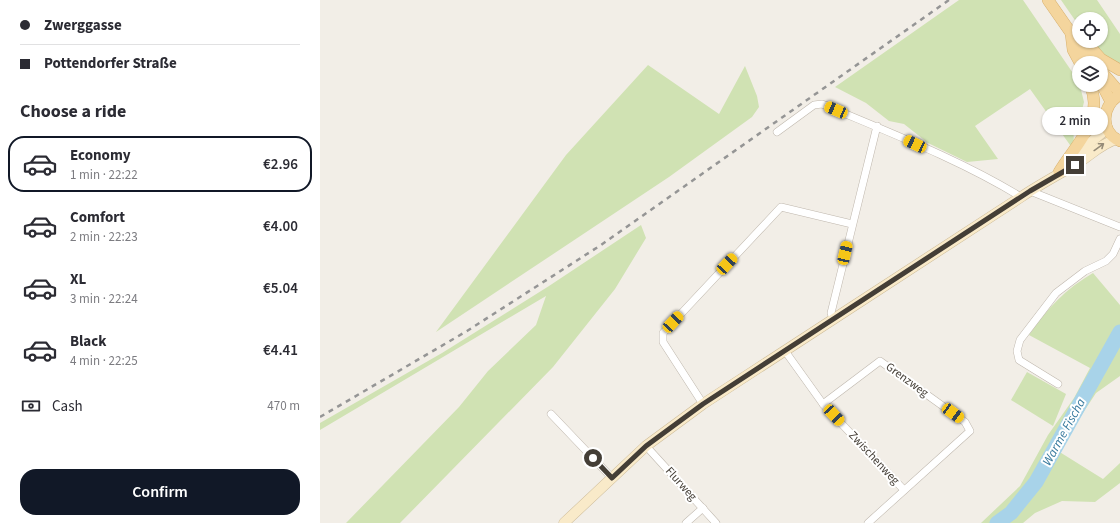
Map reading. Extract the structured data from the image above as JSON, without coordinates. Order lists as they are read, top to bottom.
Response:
{
  "streets": {
    "street": ["Grenzweg", "Zwischenweg", "Flurweg"]
  },
  "crossings": [
    ["Grenzweg", "Zwischenweg"]
  ],
  "water": ["Warme Fischa"],
  "page": {
    "banner": ["Zwerggasse", "Pottendorfer Straße"],
    "heading": "Choose a ride",
    "bubble": "2 min",
    "list": [
      {
        "name": "Economy",
        "note": "1 min · 22:22",
        "value": "€2.96"
      },
      {
        "name": "Comfort",
        "note": "2 min · 22:23",
        "value": "€4.00"
      },
      {
        "name": "XL",
        "note": "3 min · 22:24",
        "value": "€5.04"
      },
      {
        "name": "Black",
        "note": "4 min · 22:25",
        "value": "€4.41"
      }
    ],
    "pay": ["Cash", "470 m"],
    "buttons": "Confirm"
  }
}
